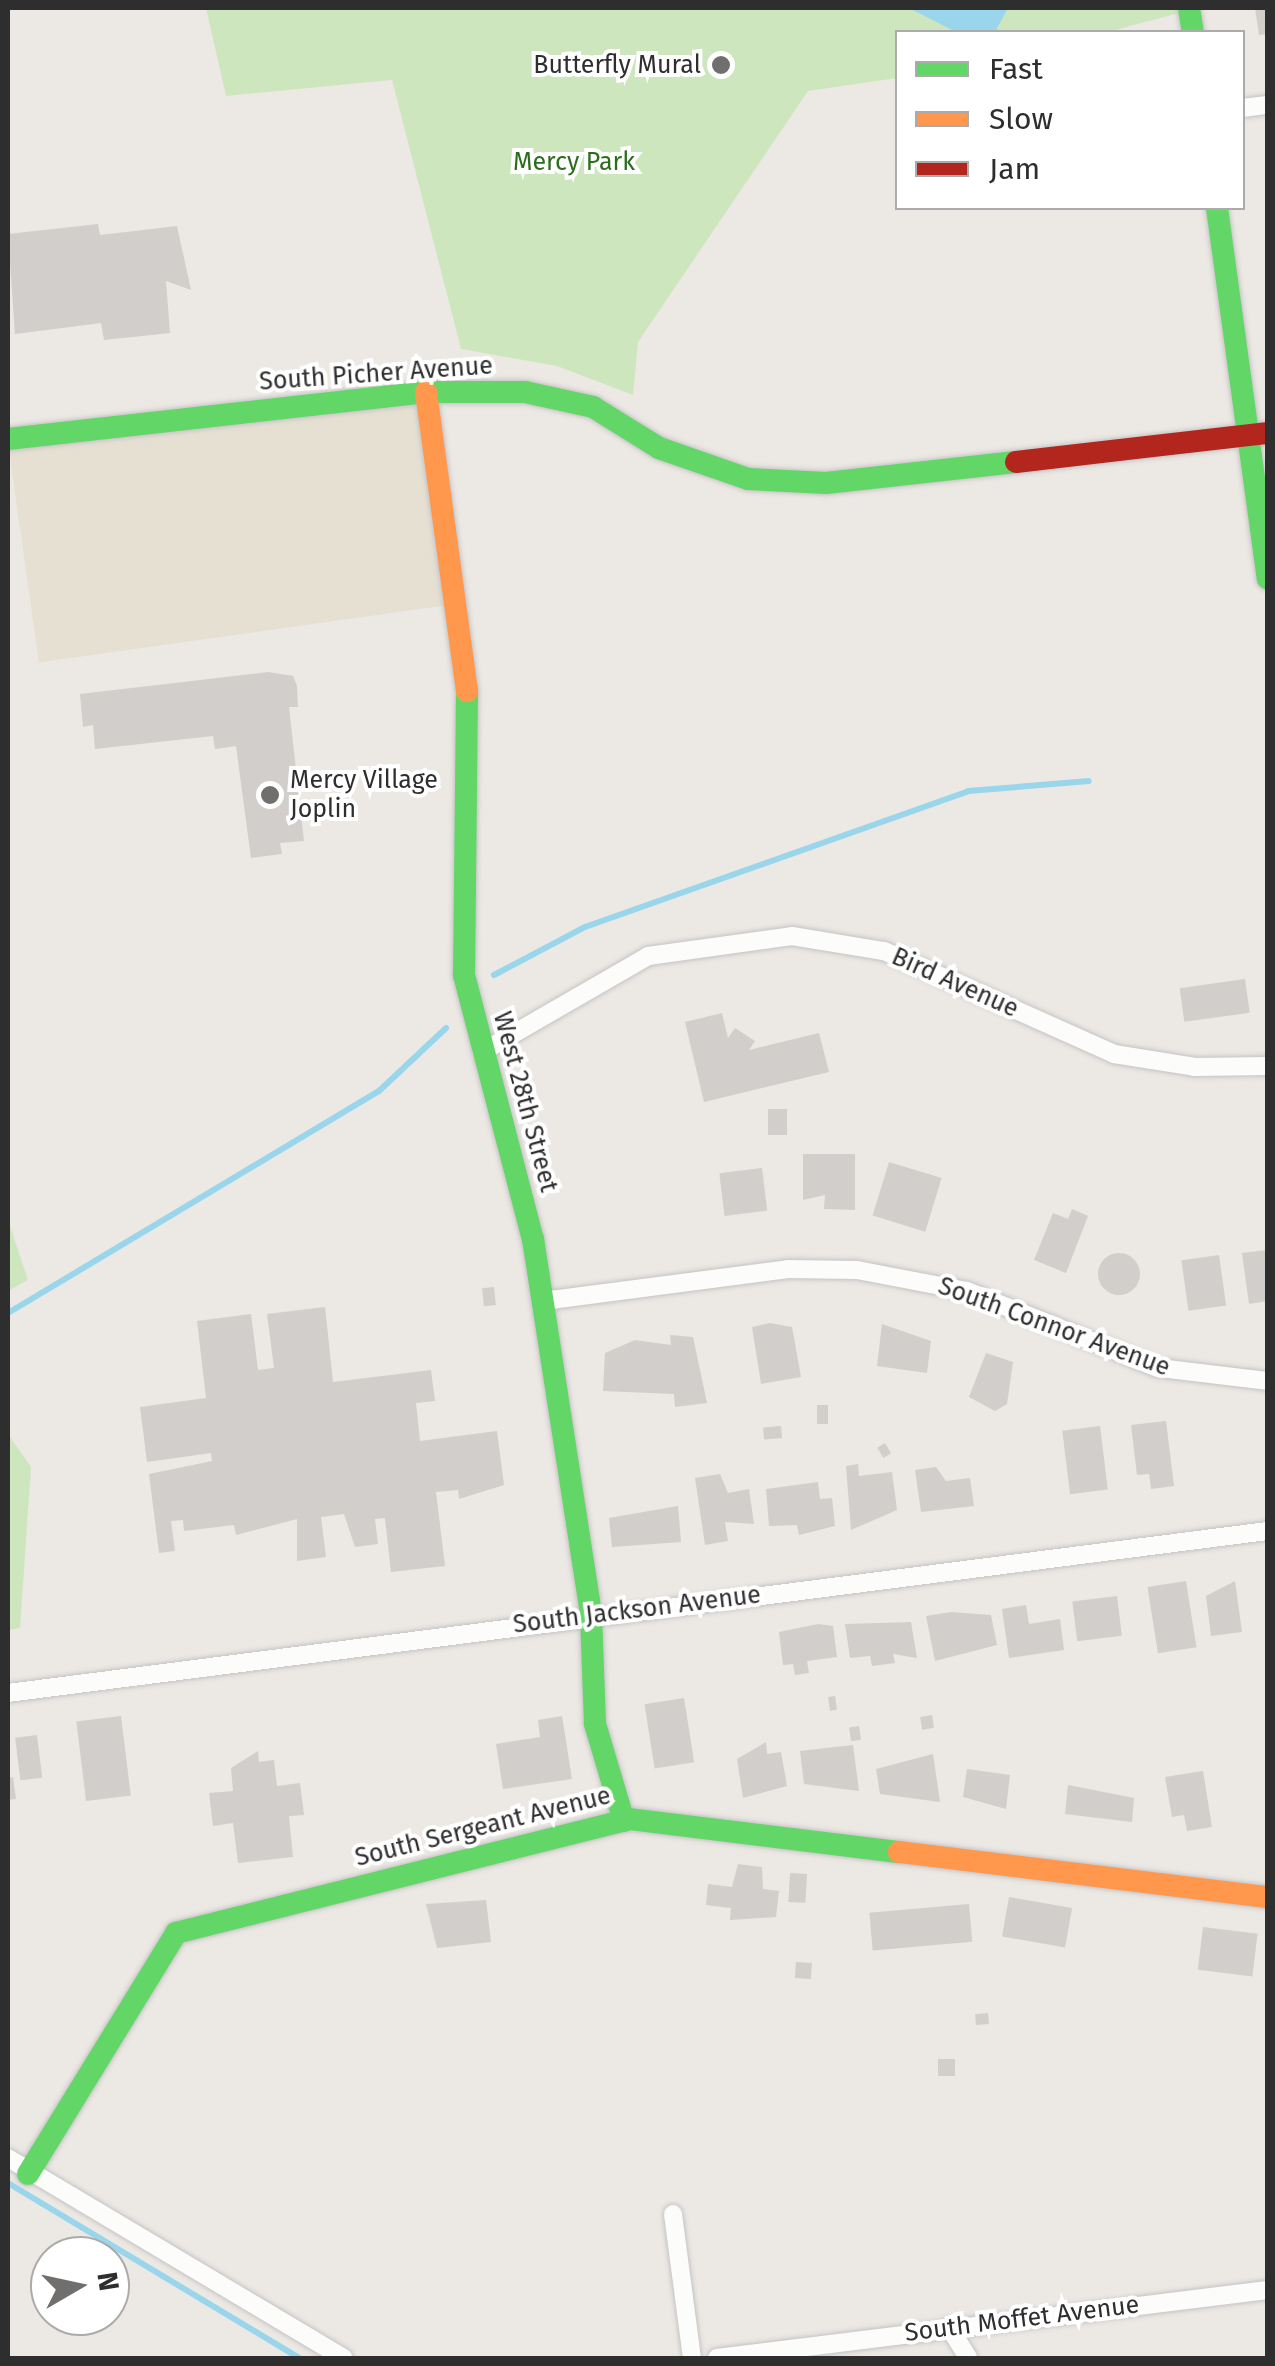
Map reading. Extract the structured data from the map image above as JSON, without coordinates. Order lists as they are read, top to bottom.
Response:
{
  "streets": {
    "street": [
      "South Picher Avenue",
      "Bird Avenue",
      "West 28th Street",
      "South Connor Avenue",
      "South Jackson Avenue",
      "South Sergeant Avenue",
      "South Moffet Avenue"
    ]
  },
  "crossings": [
    ["South Picher Avenue", "West 28th Street"],
    ["Bird Avenue", "West 28th Street"],
    ["West 28th Street", "South Connor Avenue"],
    ["West 28th Street", "South Jackson Avenue"],
    ["West 28th Street", "South Sergeant Avenue"]
  ],
  "parks": ["Mercy Park"],
  "places": ["Butterfly Mural", "Mercy Village Joplin"],
  "legend": ["Fast", "Slow", "Jam"],
  "north": "right"
}
